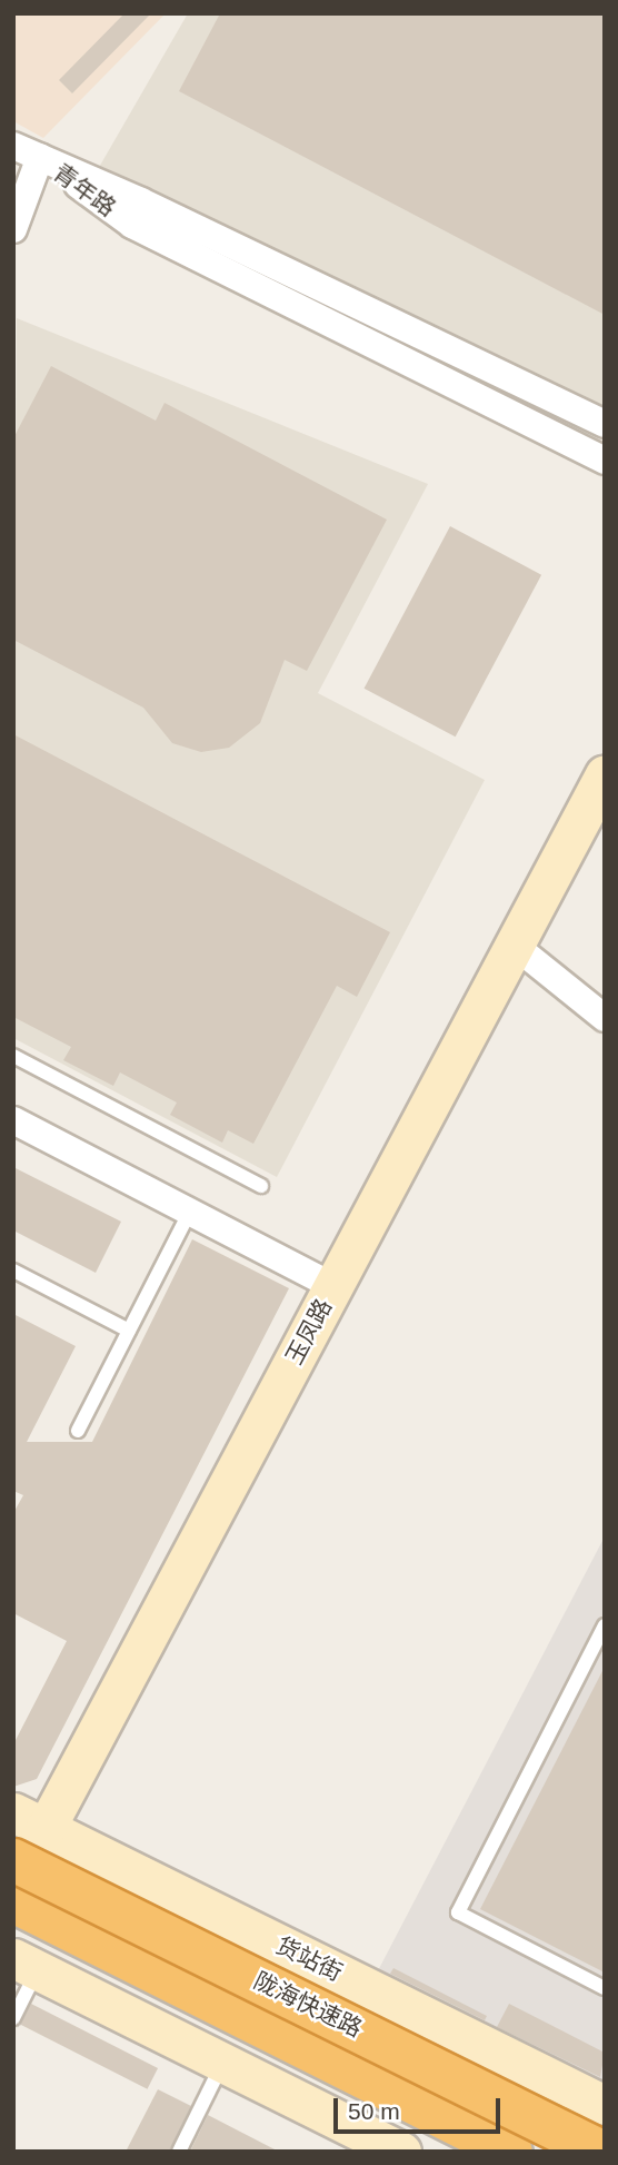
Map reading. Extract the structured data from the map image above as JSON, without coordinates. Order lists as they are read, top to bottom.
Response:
{
  "streets": {
    "highway": ["陇海快速路"],
    "street": ["青年路", "玉凤路", "货站街"]
  },
  "crossings": [
    ["玉凤路", "货站街"]
  ],
  "scale_bar": "50 m"
}
